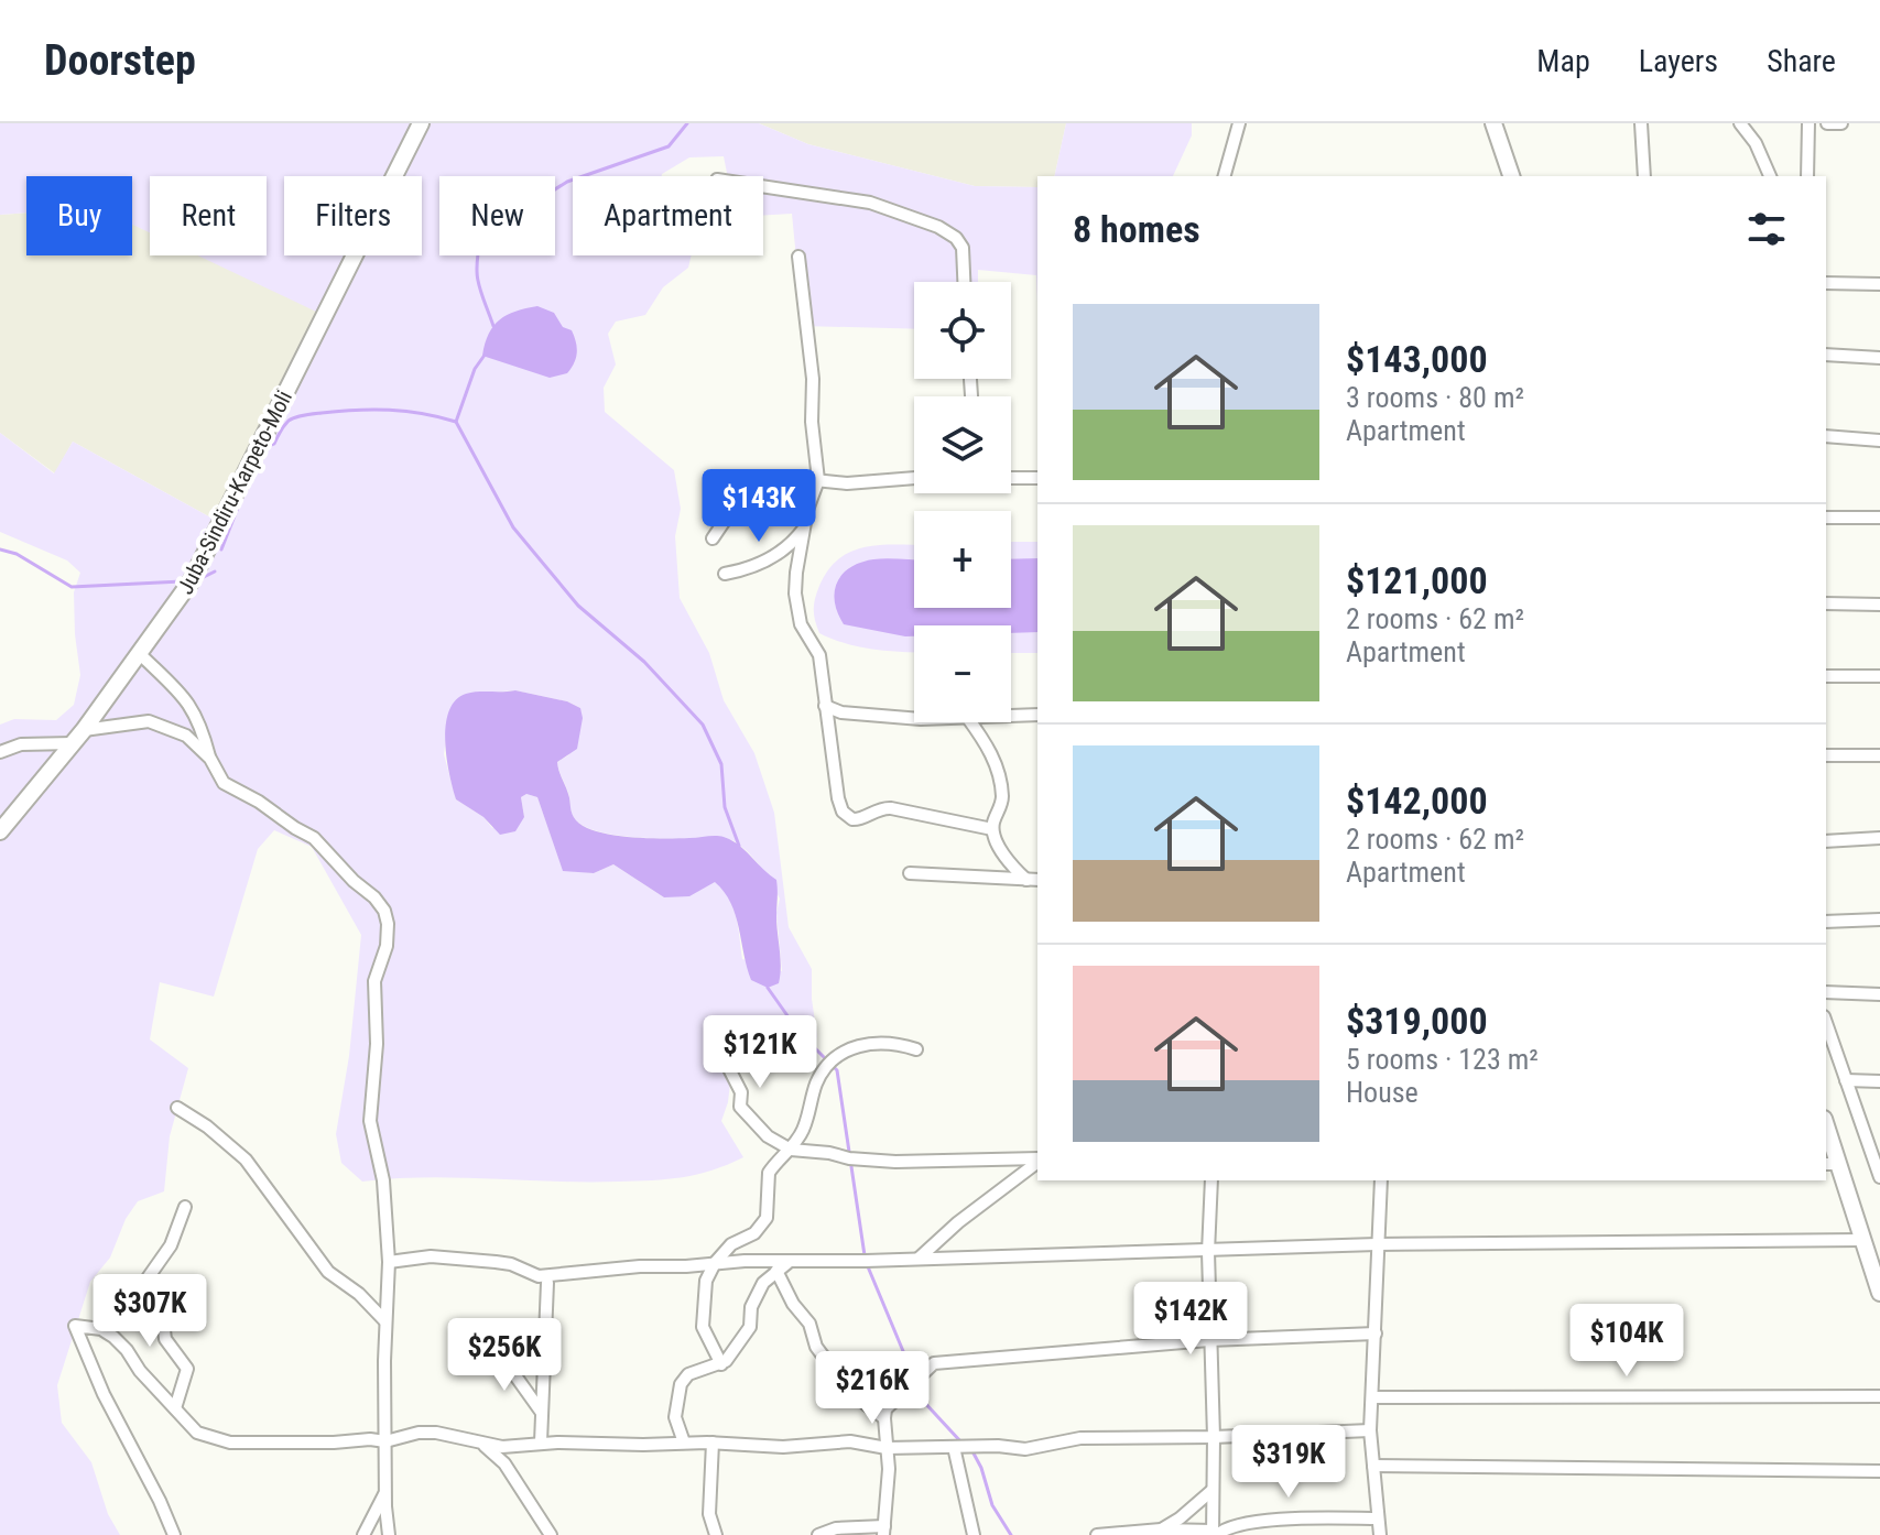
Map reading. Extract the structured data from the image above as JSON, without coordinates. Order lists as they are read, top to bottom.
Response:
{
  "streets": {
    "main road": ["Juba-Sindiru-Karpeto-Moli"]
  },
  "page": {
    "header": "Doorstep",
    "nav": ["Map", "Layers", "Share"],
    "chip": [
      "Buy",
      "Rent",
      "Filters",
      "New",
      "Apartment"
    ],
    "heading": "8 homes",
    "map_buttons": ["+", "−"],
    "list": [
      {
        "name": "$143,000",
        "note": "3 rooms · 80 m² · Apartment"
      },
      {
        "name": "$121,000",
        "note": "2 rooms · 62 m² · Apartment"
      },
      {
        "name": "$142,000",
        "note": "2 rooms · 62 m² · Apartment"
      },
      {
        "name": "$319,000",
        "note": "5 rooms · 123 m² · House"
      }
    ],
    "price": [
      "$143K",
      "$121K",
      "$307K",
      "$142K",
      "$104K",
      "$256K",
      "$216K",
      "$319K"
    ]
  }
}
